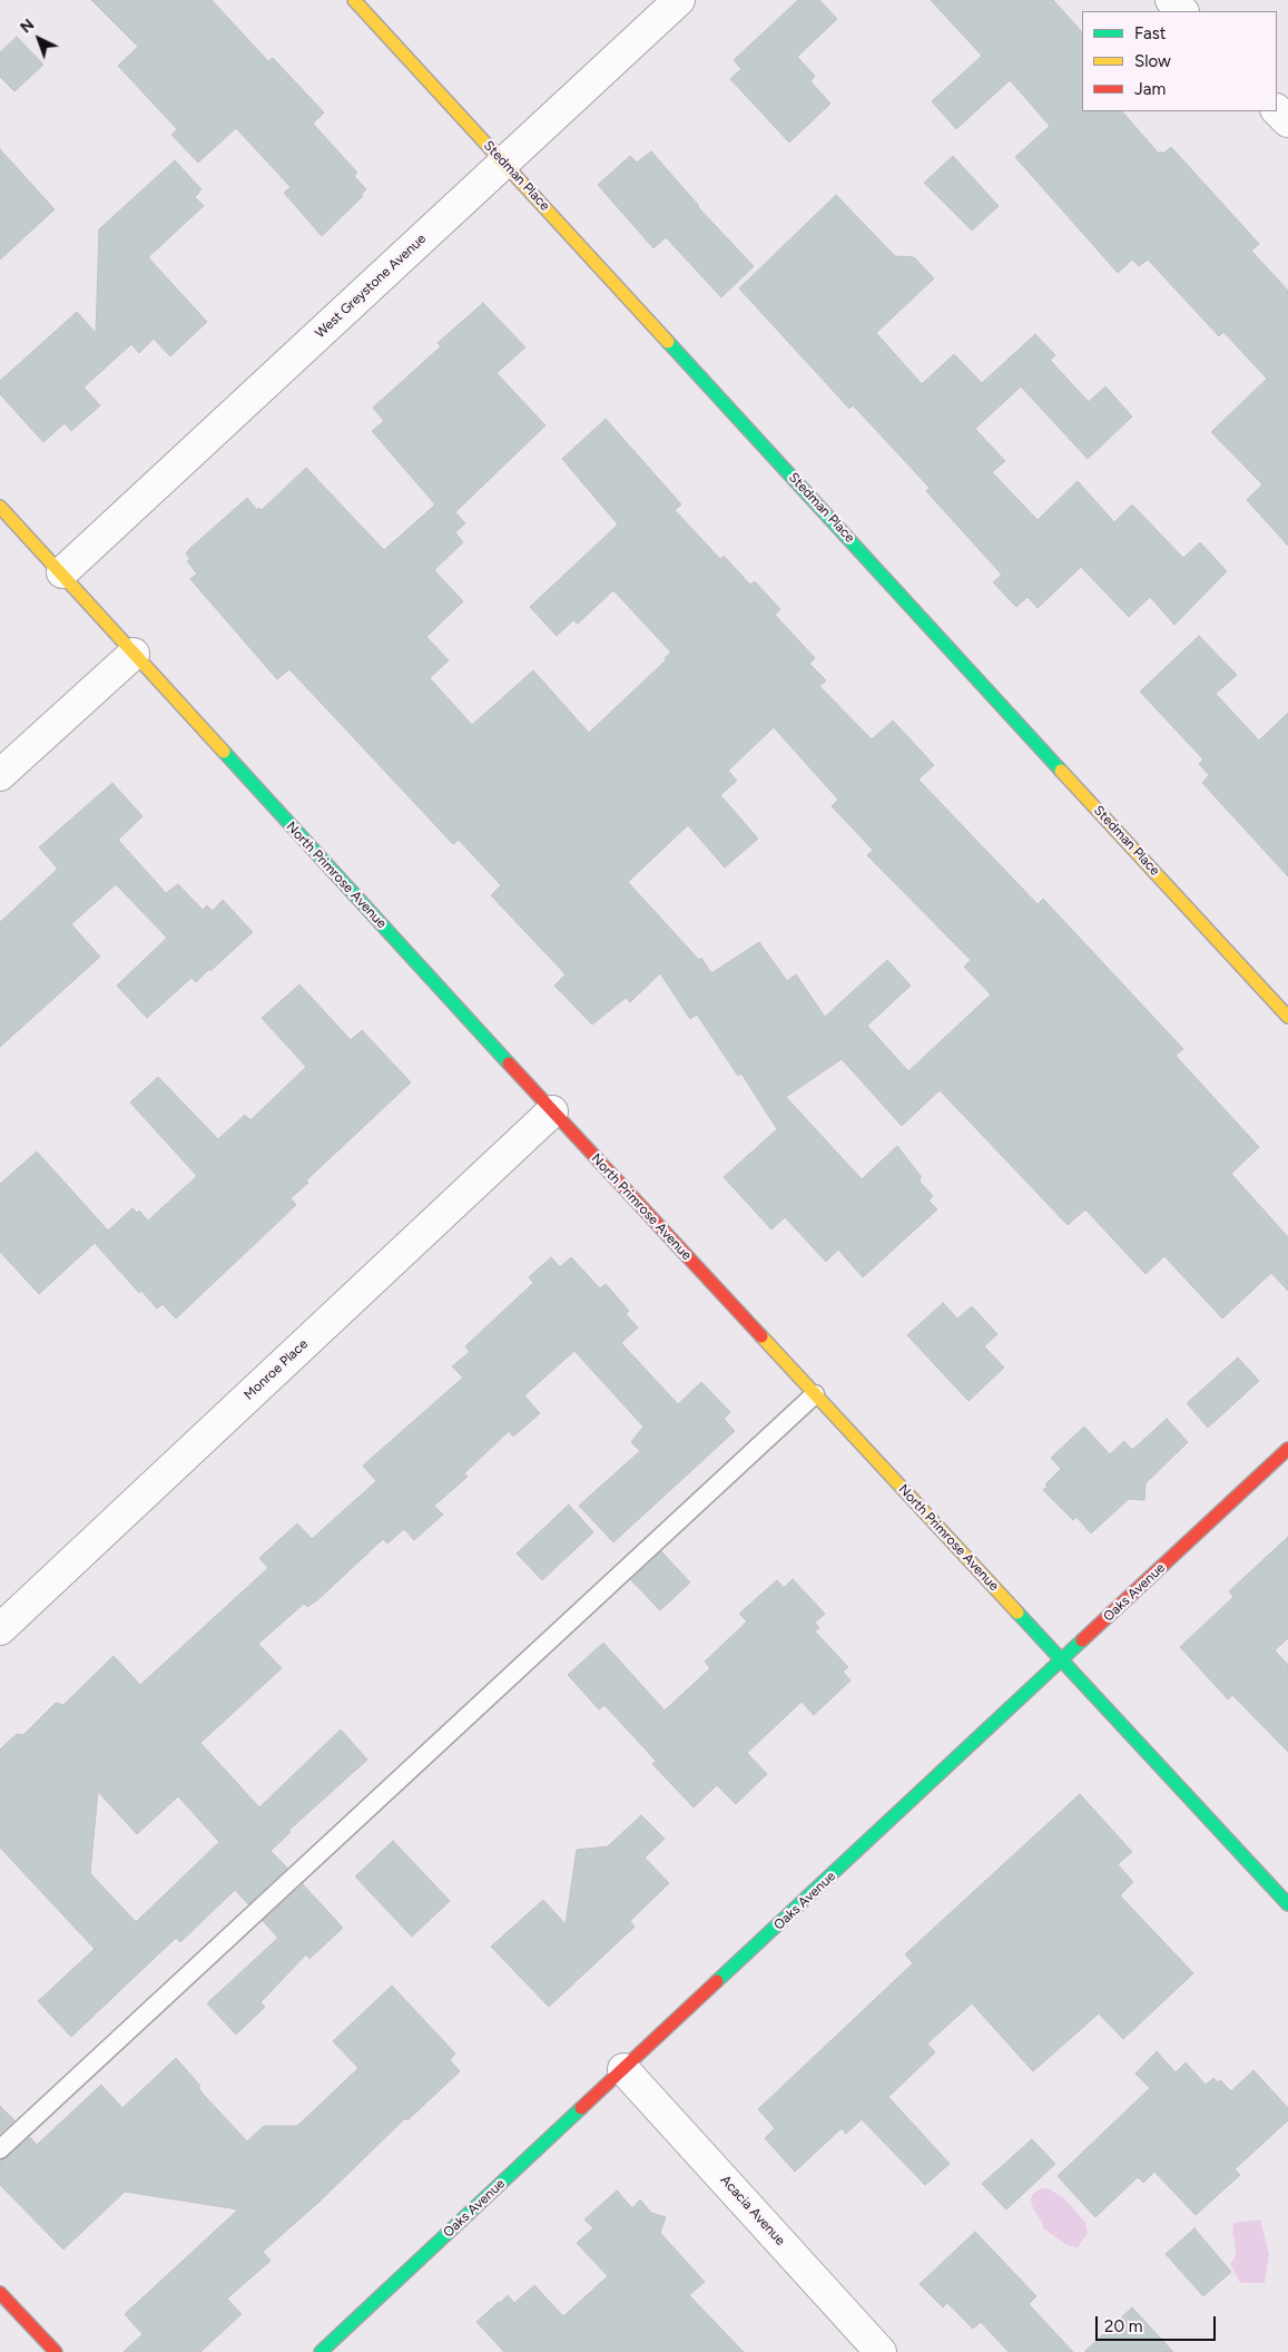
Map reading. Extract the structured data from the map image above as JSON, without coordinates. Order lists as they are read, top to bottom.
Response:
{
  "streets": {
    "street": [
      "Stedman Place",
      "West Greystone Avenue",
      "North Primrose Avenue",
      "Monroe Place",
      "Oaks Avenue",
      "Acacia Avenue"
    ]
  },
  "crossings": [
    ["Stedman Place", "West Greystone Avenue"],
    ["West Greystone Avenue", "North Primrose Avenue"],
    ["North Primrose Avenue", "Monroe Place"],
    ["North Primrose Avenue", "Oaks Avenue"],
    ["Oaks Avenue", "Acacia Avenue"]
  ],
  "legend": ["Fast", "Slow", "Jam"],
  "scale_bar": "20 m",
  "north": "top left"
}
